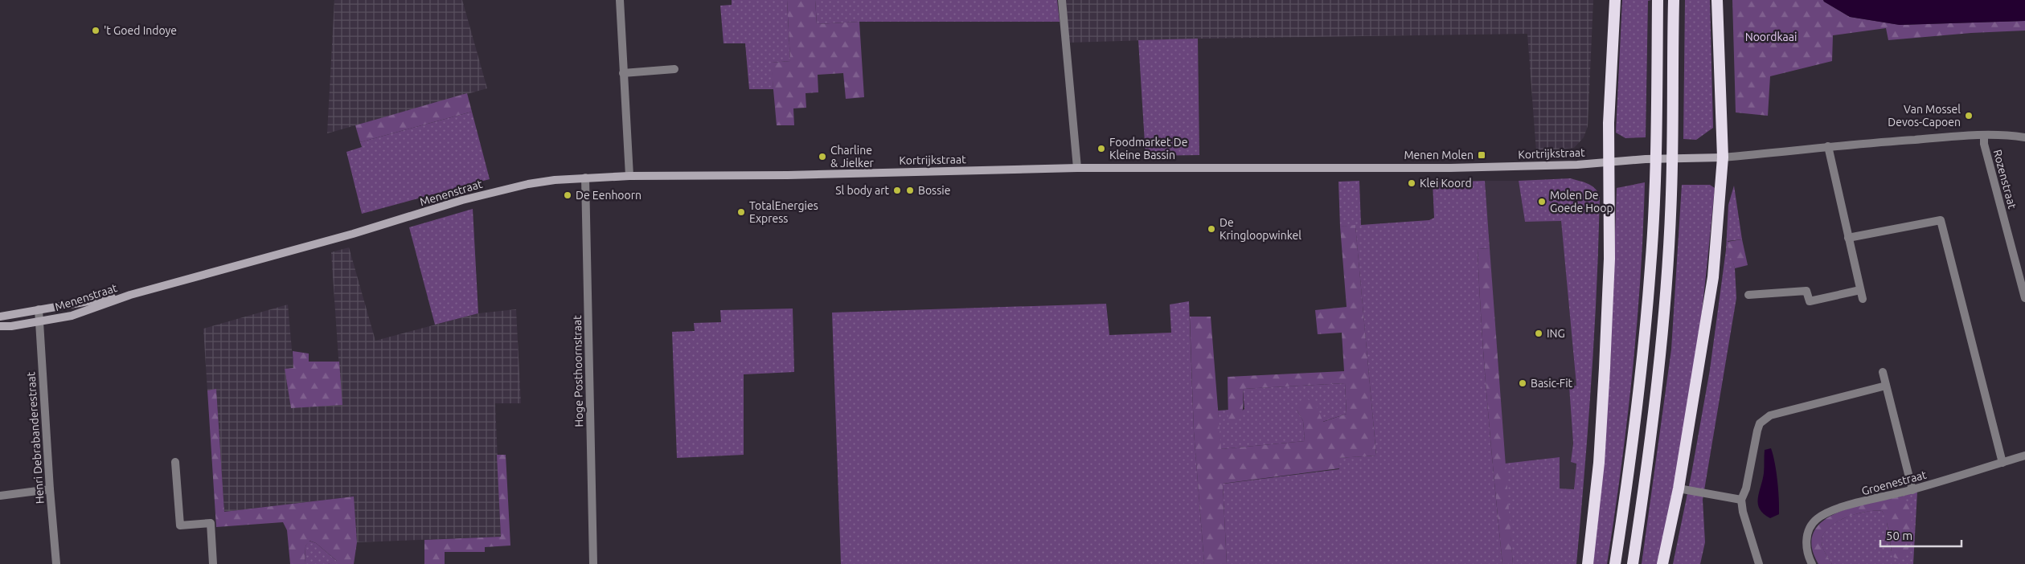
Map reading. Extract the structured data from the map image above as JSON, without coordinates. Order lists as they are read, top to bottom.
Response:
{
  "streets": {
    "main road": ["Kortrijkstraat", "Menenstraat"],
    "street": [
      "Rozenstraat",
      "Hoge Posthoornstraat",
      "Henri Debrabanderestraat",
      "Groenestraat"
    ]
  },
  "crossings": [
    ["Kortrijkstraat", "Rozenstraat"],
    ["Kortrijkstraat", "Menenstraat"],
    ["Menenstraat", "Hoge Posthoornstraat"],
    ["Menenstraat", "Henri Debrabanderestraat"]
  ],
  "parks": ["Noordkaai"],
  "places": {
    "other": [
      "'t Goed Indoye",
      "Van Mossel Devos-Capoen",
      "Foodmarket De Kleine Bassin",
      "Charline & Jielker",
      "Klei Koord",
      "Sl body art",
      "Bossie",
      "De Eenhoorn",
      "Molen De Goede Hoop",
      "TotalEnergies Express",
      "De Kringloopwinkel",
      "ING",
      "Basic-Fit"
    ],
    "transit": ["Menen Molen"]
  },
  "scale_bar": "50 m"
}
